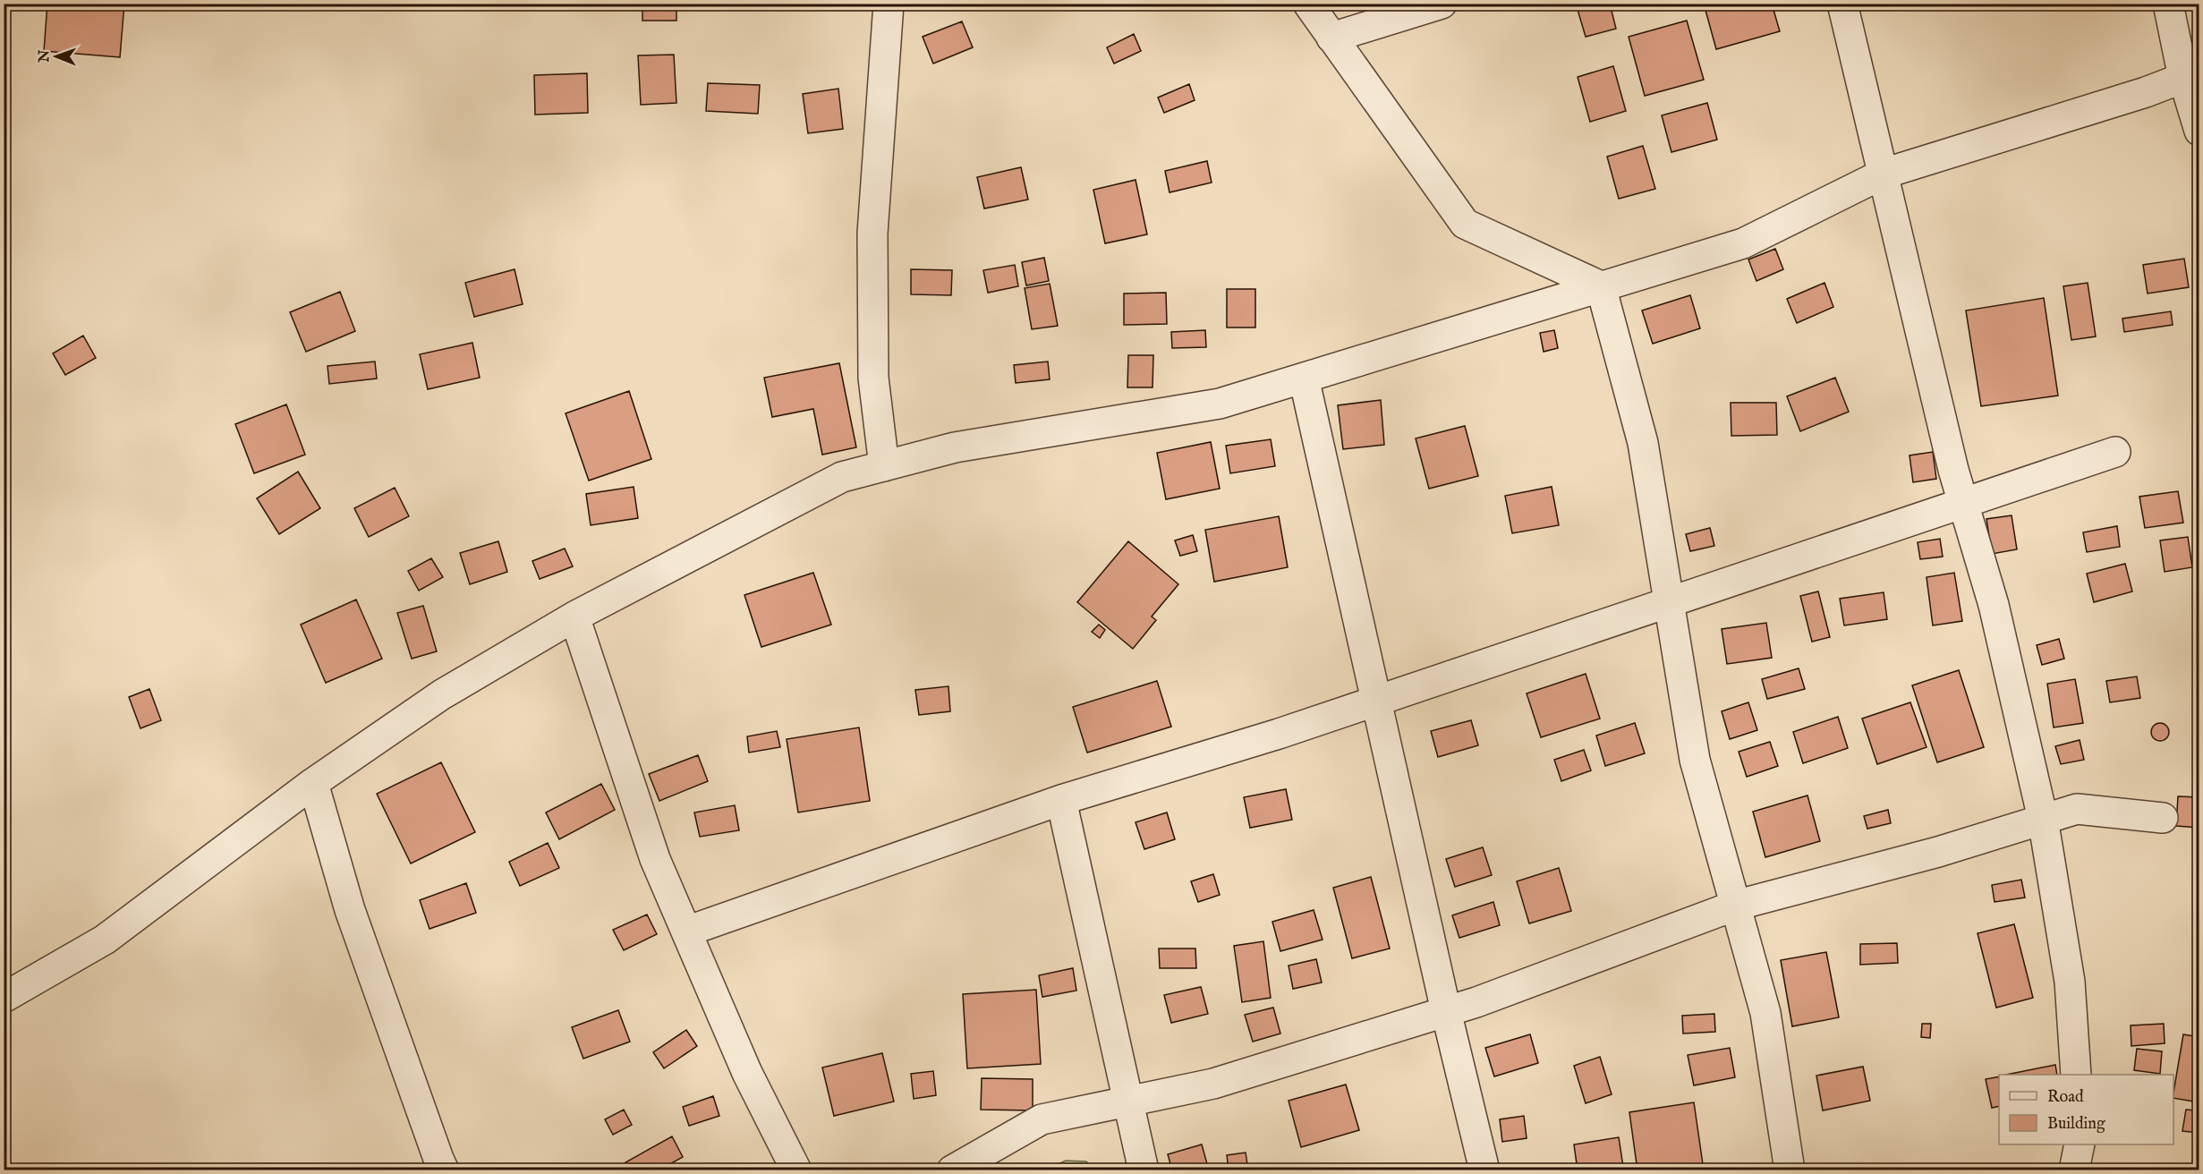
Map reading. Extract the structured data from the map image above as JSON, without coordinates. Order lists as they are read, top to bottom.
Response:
{
  "legend": ["Road", "Building"],
  "north": "left"
}
